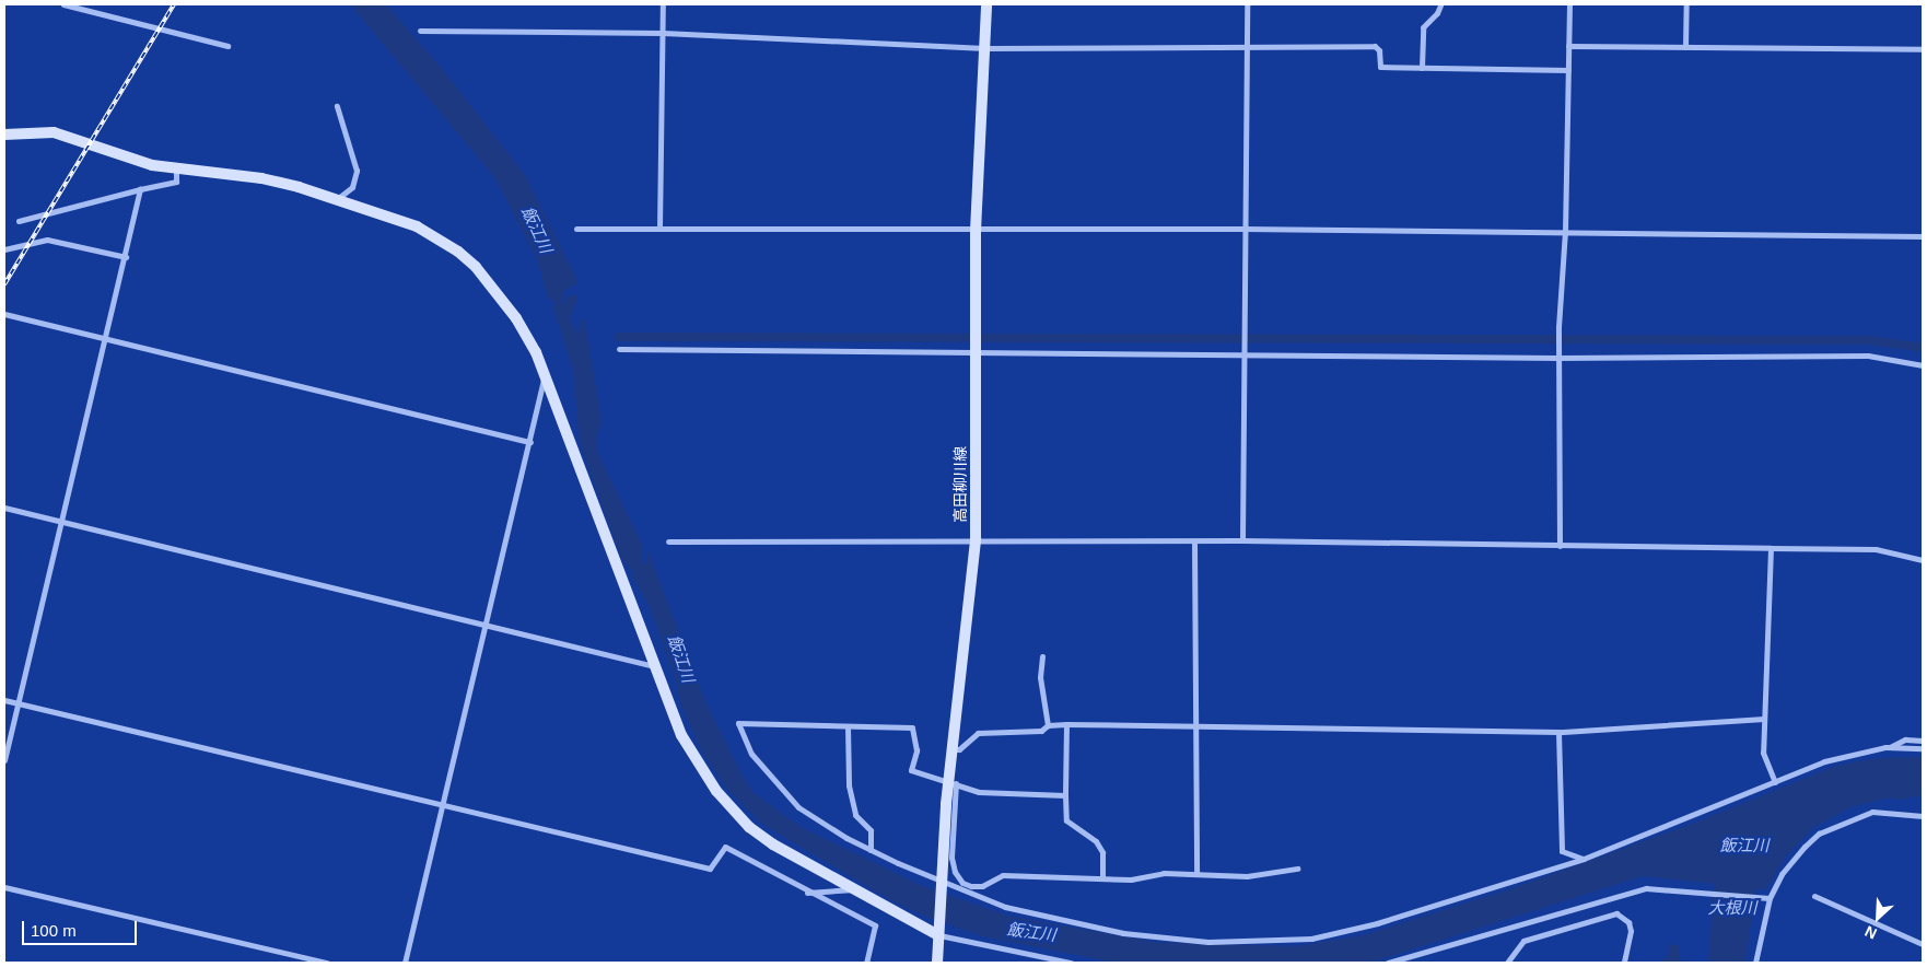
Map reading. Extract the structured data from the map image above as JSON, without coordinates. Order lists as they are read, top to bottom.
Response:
{
  "streets": {
    "street": ["高田柳川線"]
  },
  "water": ["飯江川", "大根川"],
  "scale_bar": "100 m",
  "north": "bottom left"
}
